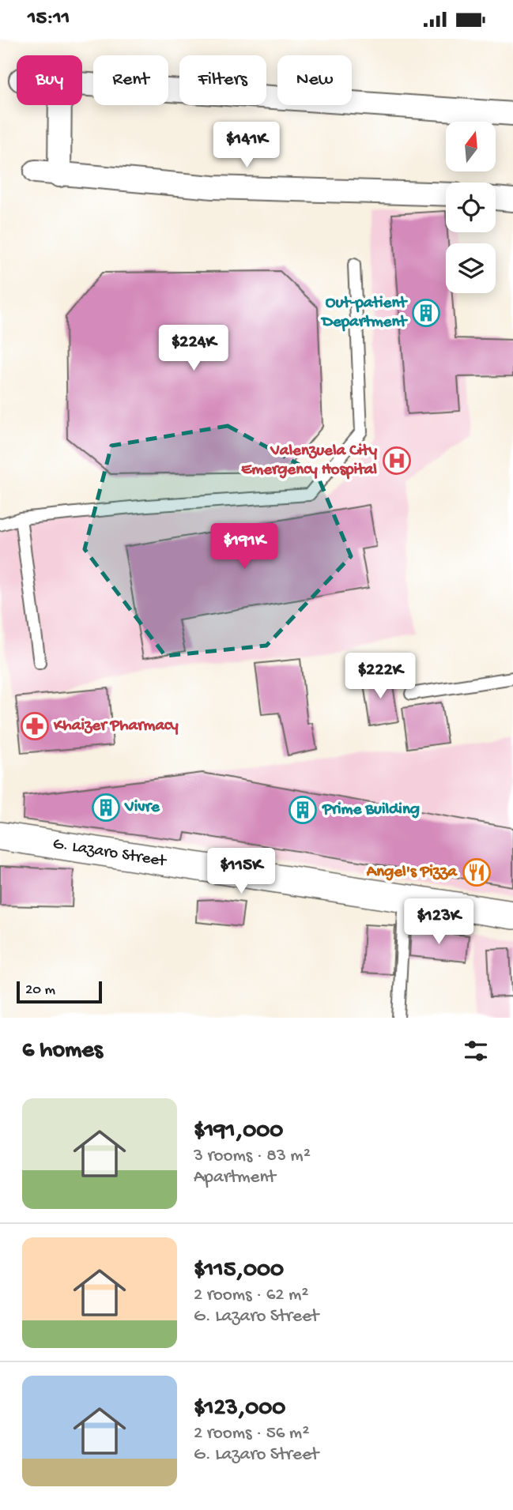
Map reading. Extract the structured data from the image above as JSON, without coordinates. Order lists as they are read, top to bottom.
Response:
{
  "streets": {
    "street": ["G. Lazaro Street"]
  },
  "places": {
    "building": ["Out-patient Department", "Vivre", "Prime Building"],
    "hospital": ["Valenzuela City Emergency Hospital"],
    "pharmacy": ["Khaizer Pharmacy"],
    "restaurant": ["Angel's Pizza"]
  },
  "scale_bar": "20 m",
  "north": "top",
  "page": {
    "status": "15:11",
    "chip": [
      "Buy",
      "Rent",
      "Filters",
      "New"
    ],
    "price": [
      "$141K",
      "$224K",
      "$191K",
      "$222K",
      "$115K",
      "$123K"
    ],
    "scale": "20 m",
    "heading": "6 homes",
    "list": [
      {
        "name": "$191,000",
        "note": "3 rooms · 83 m² · Apartment"
      },
      {
        "name": "$115,000",
        "note": "2 rooms · 62 m² · G. Lazaro Street"
      },
      {
        "name": "$123,000",
        "note": "2 rooms · 56 m² · G. Lazaro Street"
      }
    ]
  }
}
